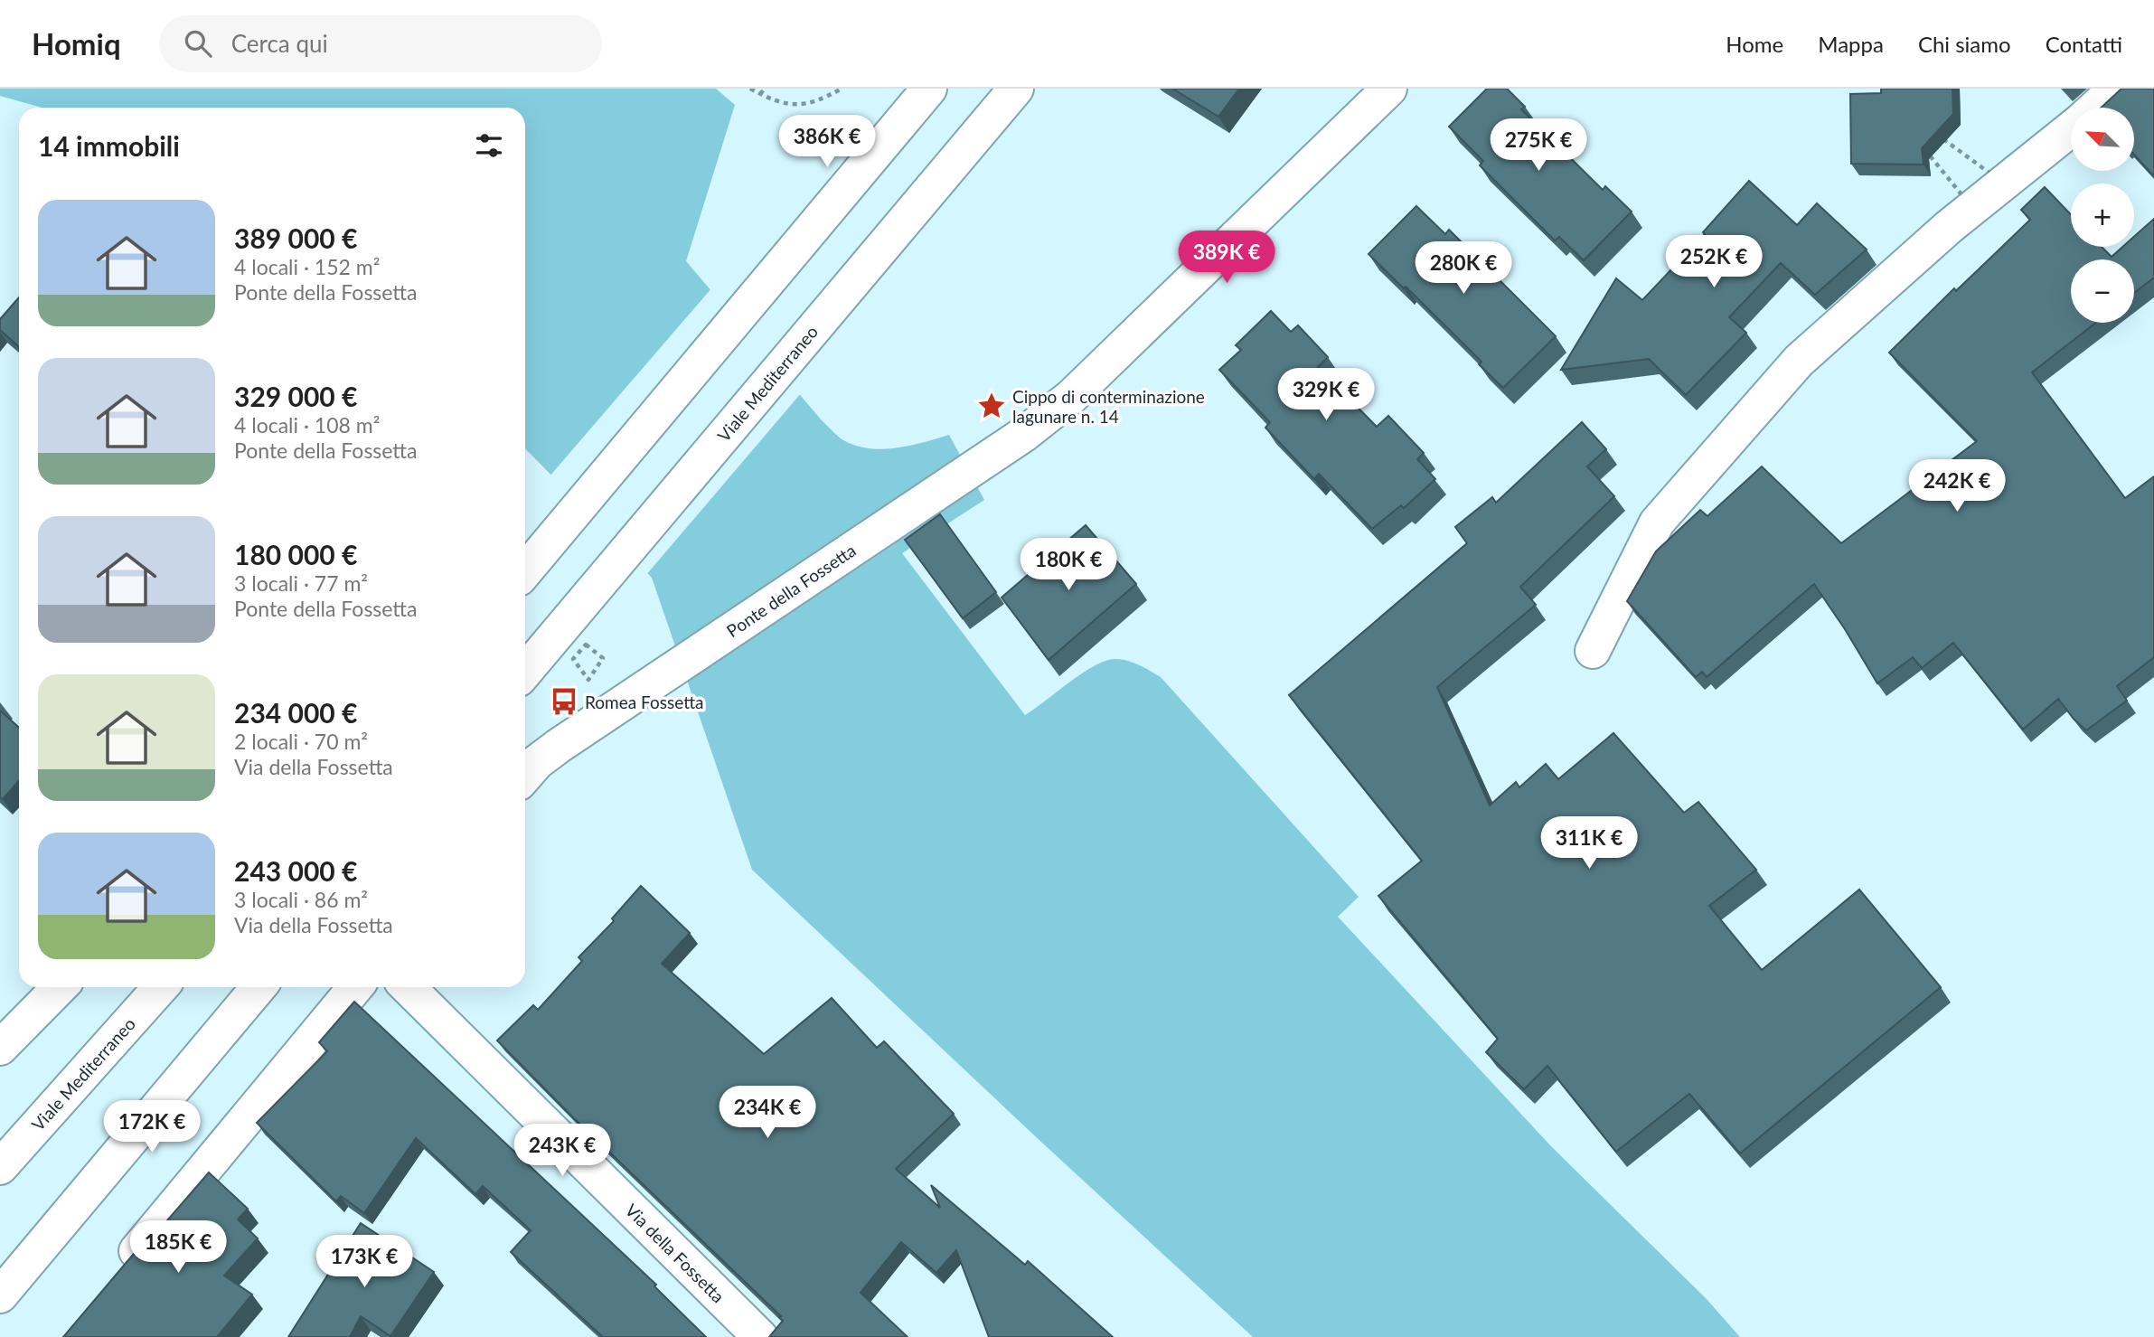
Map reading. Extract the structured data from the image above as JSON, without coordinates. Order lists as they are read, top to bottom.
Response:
{
  "streets": {
    "street": ["Viale Mediterraneo", "Ponte della Fossetta", "Via della Fossetta"]
  },
  "places": {
    "place": ["Cippo di conterminazione lagunare n. 14"],
    "bus stop": ["Romea Fossetta"]
  },
  "north": "top left",
  "page": {
    "header": "Homiq",
    "search": "Cerca qui",
    "nav": [
      "Home",
      "Mappa",
      "Chi siamo",
      "Contatti"
    ],
    "map_buttons": ["+", "−"],
    "heading": "14 immobili",
    "price": [
      "386K €",
      "275K €",
      "389K €",
      "252K €",
      "280K €",
      "329K €",
      "242K €",
      "180K €",
      "311K €",
      "234K €",
      "172K €",
      "243K €",
      "185K €",
      "173K €"
    ],
    "list": [
      {
        "name": "389 000 €",
        "note": "4 locali · 152 m² · Ponte della Fossetta"
      },
      {
        "name": "329 000 €",
        "note": "4 locali · 108 m² · Ponte della Fossetta"
      },
      {
        "name": "180 000 €",
        "note": "3 locali · 77 m² · Ponte della Fossetta"
      },
      {
        "name": "234 000 €",
        "note": "2 locali · 70 m² · Via della Fossetta"
      },
      {
        "name": "243 000 €",
        "note": "3 locali · 86 m² · Via della Fossetta"
      }
    ]
  }
}
